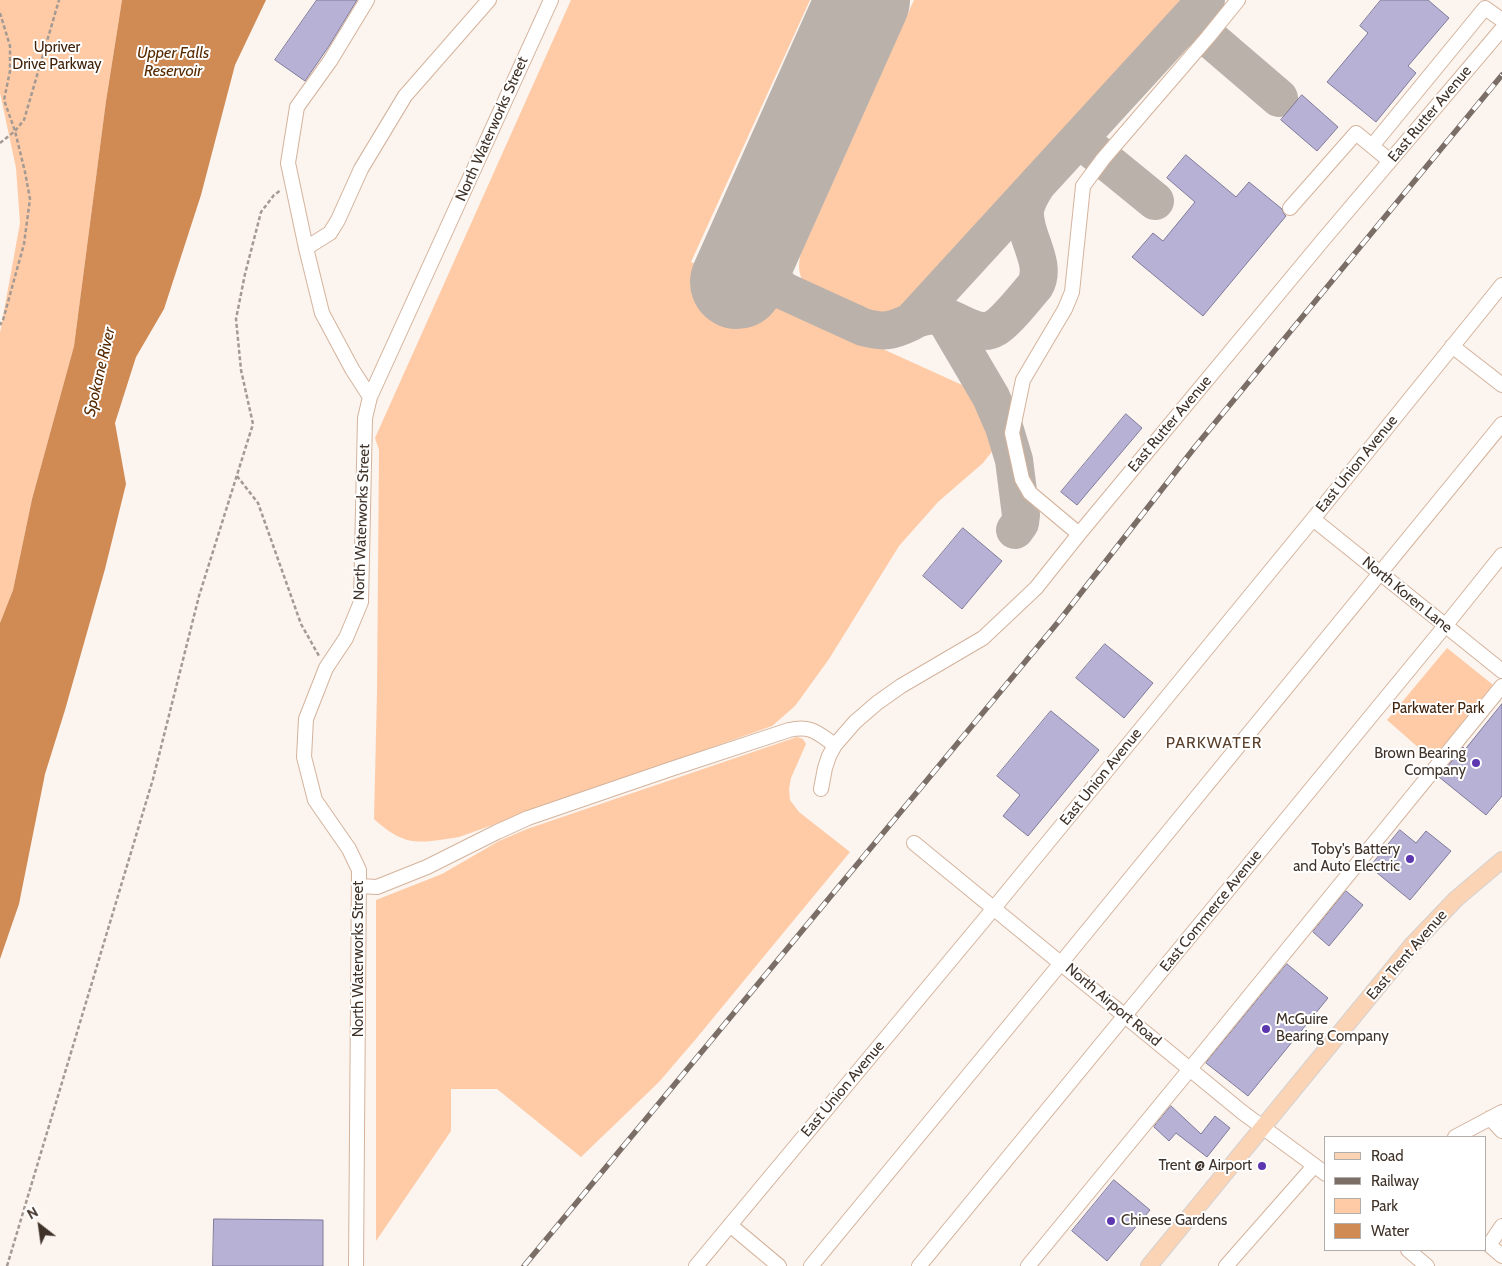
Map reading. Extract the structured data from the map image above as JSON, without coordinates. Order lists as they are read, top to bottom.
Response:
{
  "streets": {
    "main road": ["East Trent Avenue"],
    "street": [
      "East Rutter Avenue",
      "North Waterworks Street",
      "East Union Avenue",
      "North Koren Lane",
      "East Commerce Avenue",
      "North Airport Road"
    ]
  },
  "crossings": [
    ["East Union Avenue", "North Koren Lane"],
    ["East Union Avenue", "North Airport Road"],
    ["North Koren Lane", "East Commerce Avenue"],
    ["East Commerce Avenue", "North Airport Road"],
    ["East Trent Avenue", "North Airport Road"]
  ],
  "districts": ["PARKWATER"],
  "water": ["Upper Falls Reservoir", "Spokane River"],
  "parks": ["Upriver Drive Parkway", "Parkwater Park"],
  "places": [
    "Brown Bearing Company",
    "Toby's Battery and Auto Electric",
    "McGuire Bearing Company",
    "Trent @ Airport",
    "Chinese Gardens"
  ],
  "legend": [
    "Road",
    "Railway",
    "Park",
    "Water"
  ],
  "north": "top left"
}
